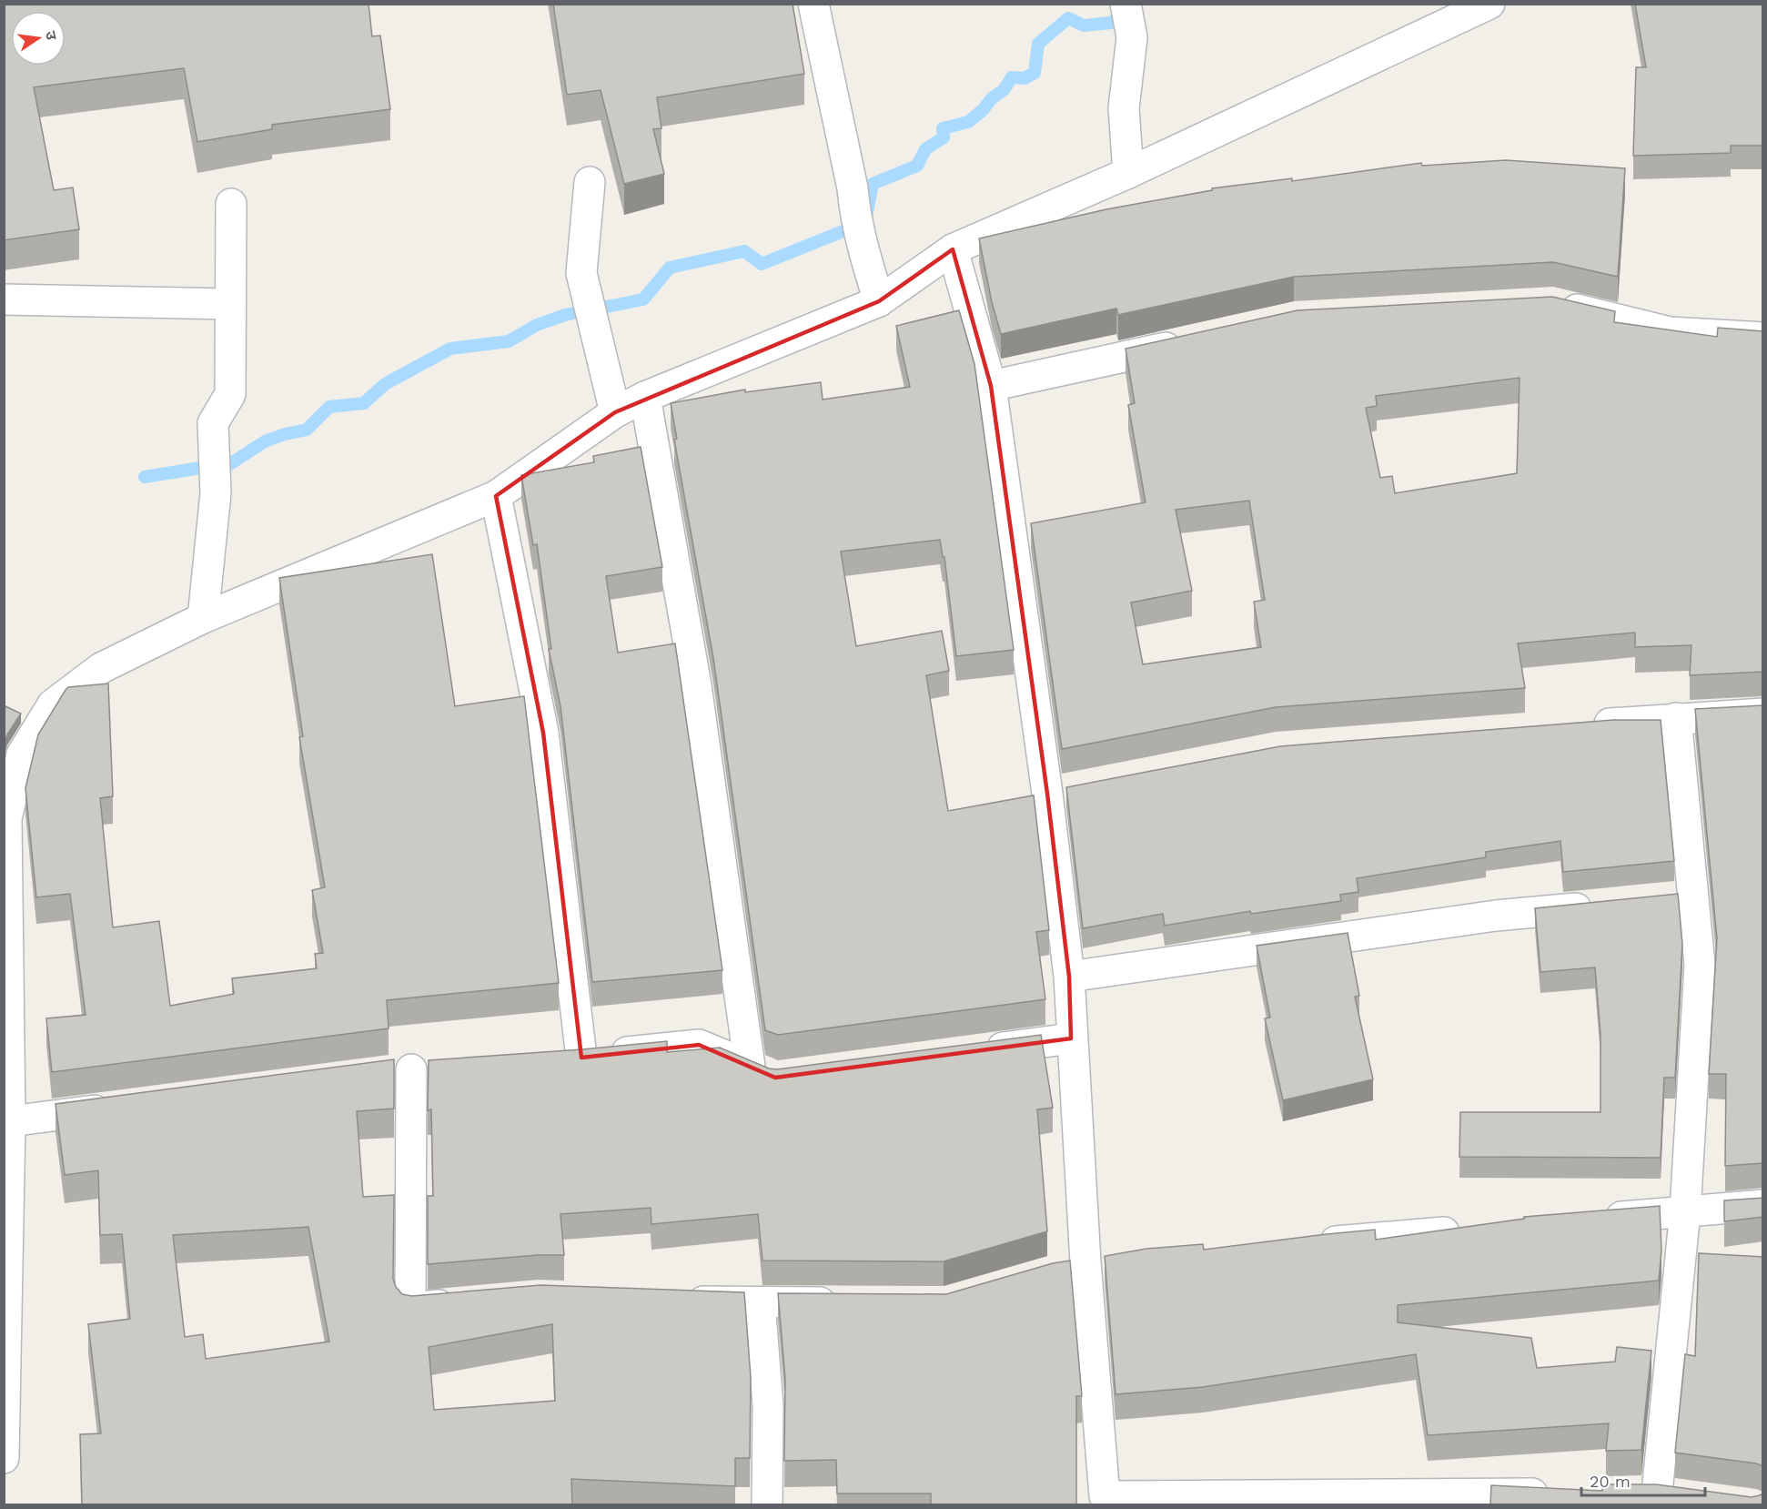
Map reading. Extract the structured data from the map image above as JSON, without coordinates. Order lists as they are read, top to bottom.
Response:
{
  "scale_bar": "20 m",
  "north": "right"
}
